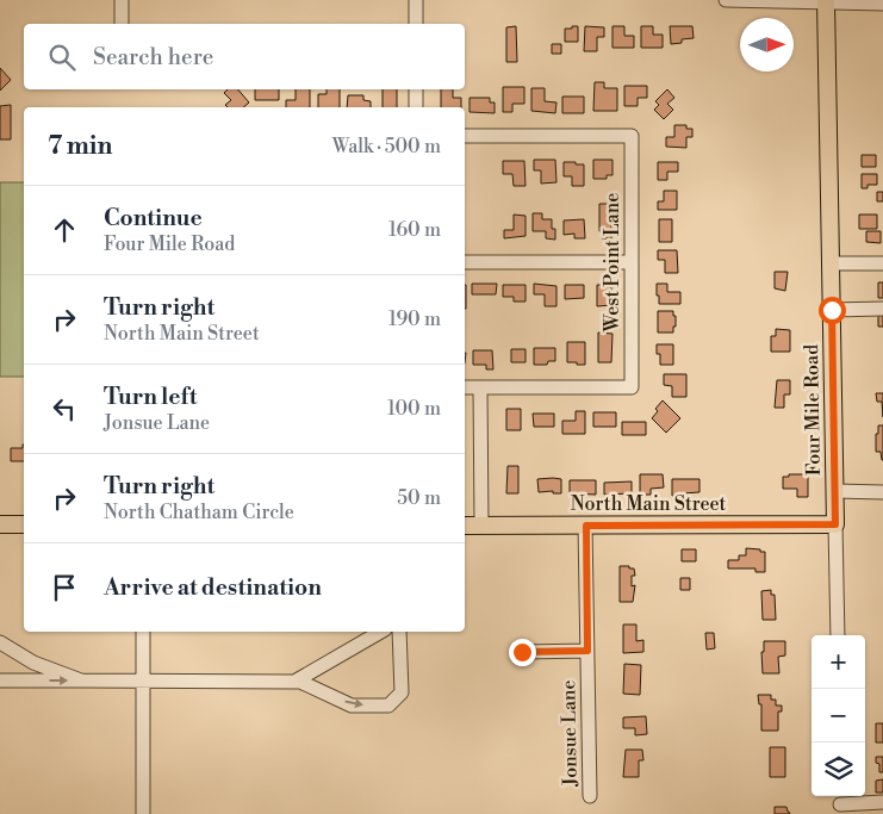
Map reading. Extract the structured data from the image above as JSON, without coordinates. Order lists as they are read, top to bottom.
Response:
{
  "streets": {
    "main road": ["Four Mile Road", "North Main Street"],
    "street": ["West Point Lane", "Jonsue Lane"]
  },
  "crossings": [
    ["Four Mile Road", "North Main Street"],
    ["North Main Street", "Jonsue Lane"]
  ],
  "north": "right",
  "page": {
    "search": "Search here",
    "heading": ["7 min", "Walk · 500 m"],
    "list": [
      ["Continue", "Four Mile Road", "160 m"],
      ["Turn right", "North Main Street", "190 m"],
      ["Turn left", "Jonsue Lane", "100 m"],
      ["Turn right", "North Chatham Circle", "50 m"],
      "Arrive at destination"
    ],
    "map_buttons": ["+", "−"]
  }
}
